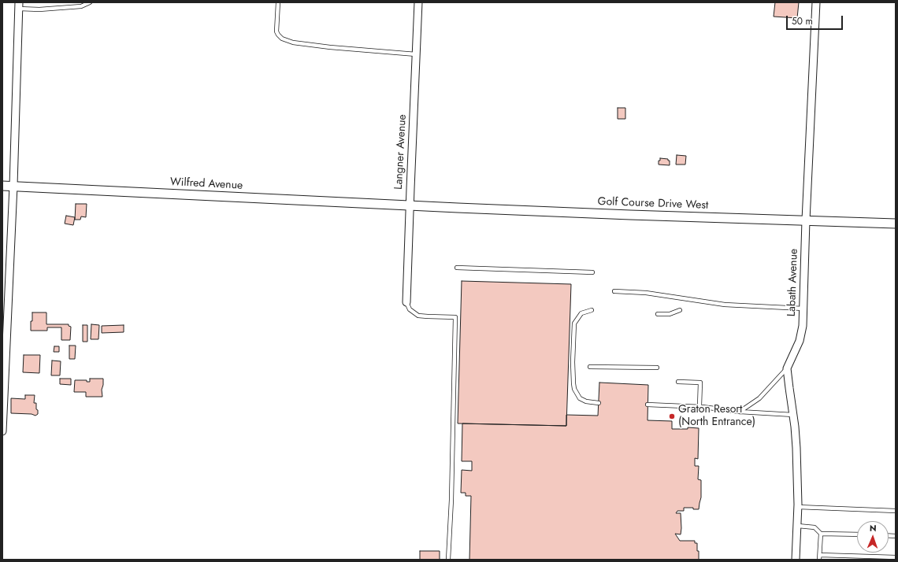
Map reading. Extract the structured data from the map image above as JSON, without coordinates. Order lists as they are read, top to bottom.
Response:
{
  "streets": {
    "street": [
      "Langner Avenue",
      "Wilfred Avenue",
      "Golf Course Drive West",
      "Labath Avenue"
    ]
  },
  "crossings": [
    ["Langner Avenue", "Wilfred Avenue"],
    ["Langner Avenue", "Golf Course Drive West"],
    ["Wilfred Avenue", "Golf Course Drive West"],
    ["Golf Course Drive West", "Labath Avenue"]
  ],
  "places": ["Graton Resort (North Entrance)"],
  "scale_bar": "50 m",
  "north": "top"
}
